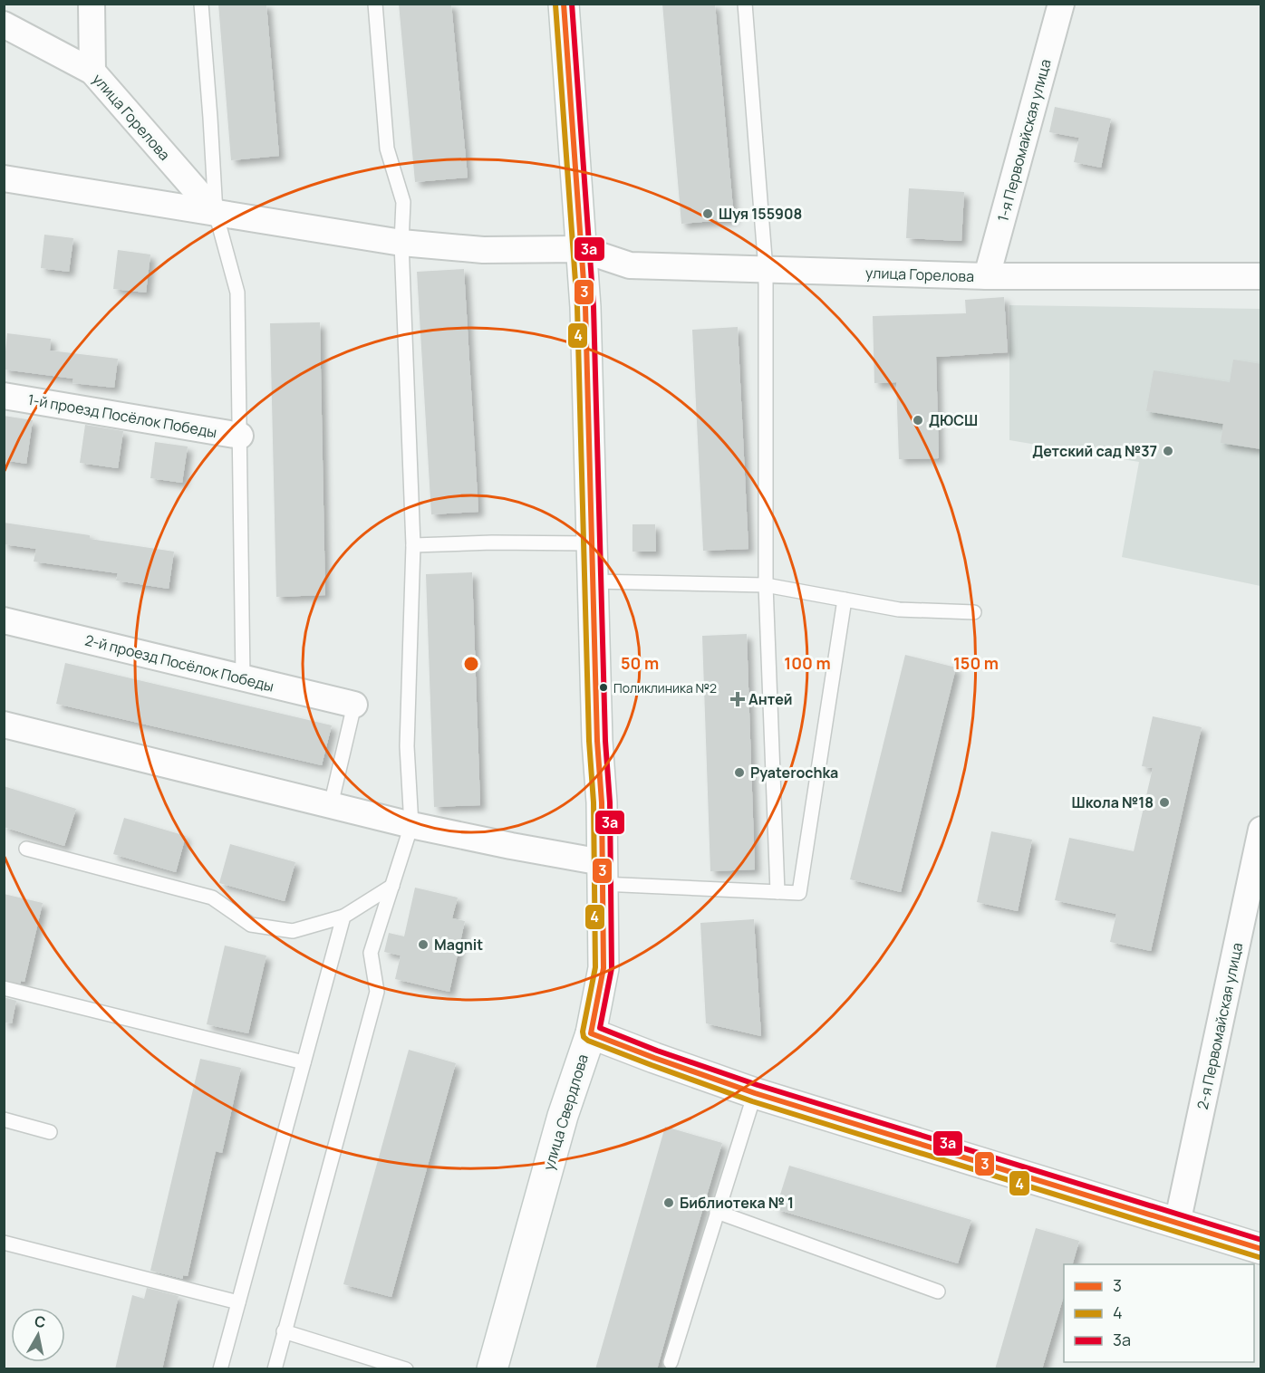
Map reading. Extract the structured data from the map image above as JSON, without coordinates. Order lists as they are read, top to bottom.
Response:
{
  "streets": {
    "main road": ["улица Свердлова"],
    "street": [
      "улица Горелова",
      "1-я Первомайская улица",
      "1-й проезд Посёлок Победы",
      "2-й проезд Посёлок Победы",
      "2-я Первомайская улица"
    ]
  },
  "crossings": [
    ["улица Горелова", "1-я Первомайская улица"],
    ["улица Горелова", "улица Свердлова"]
  ],
  "places": {
    "other": [
      "Шуя 155908",
      "ДЮСШ",
      "Детский сад №37",
      "Поликлиника №2",
      "Pyaterochka",
      "Школа №18",
      "Magnit",
      "Библиотека № 1"
    ],
    "health": ["Антей"]
  },
  "lines": ["transit line 3", "transit line 3а", "transit line 4"],
  "legend": ["3", "4", "3а"],
  "north": "top",
  "rings": ["50 m", "100 m", "150 m"]
}
